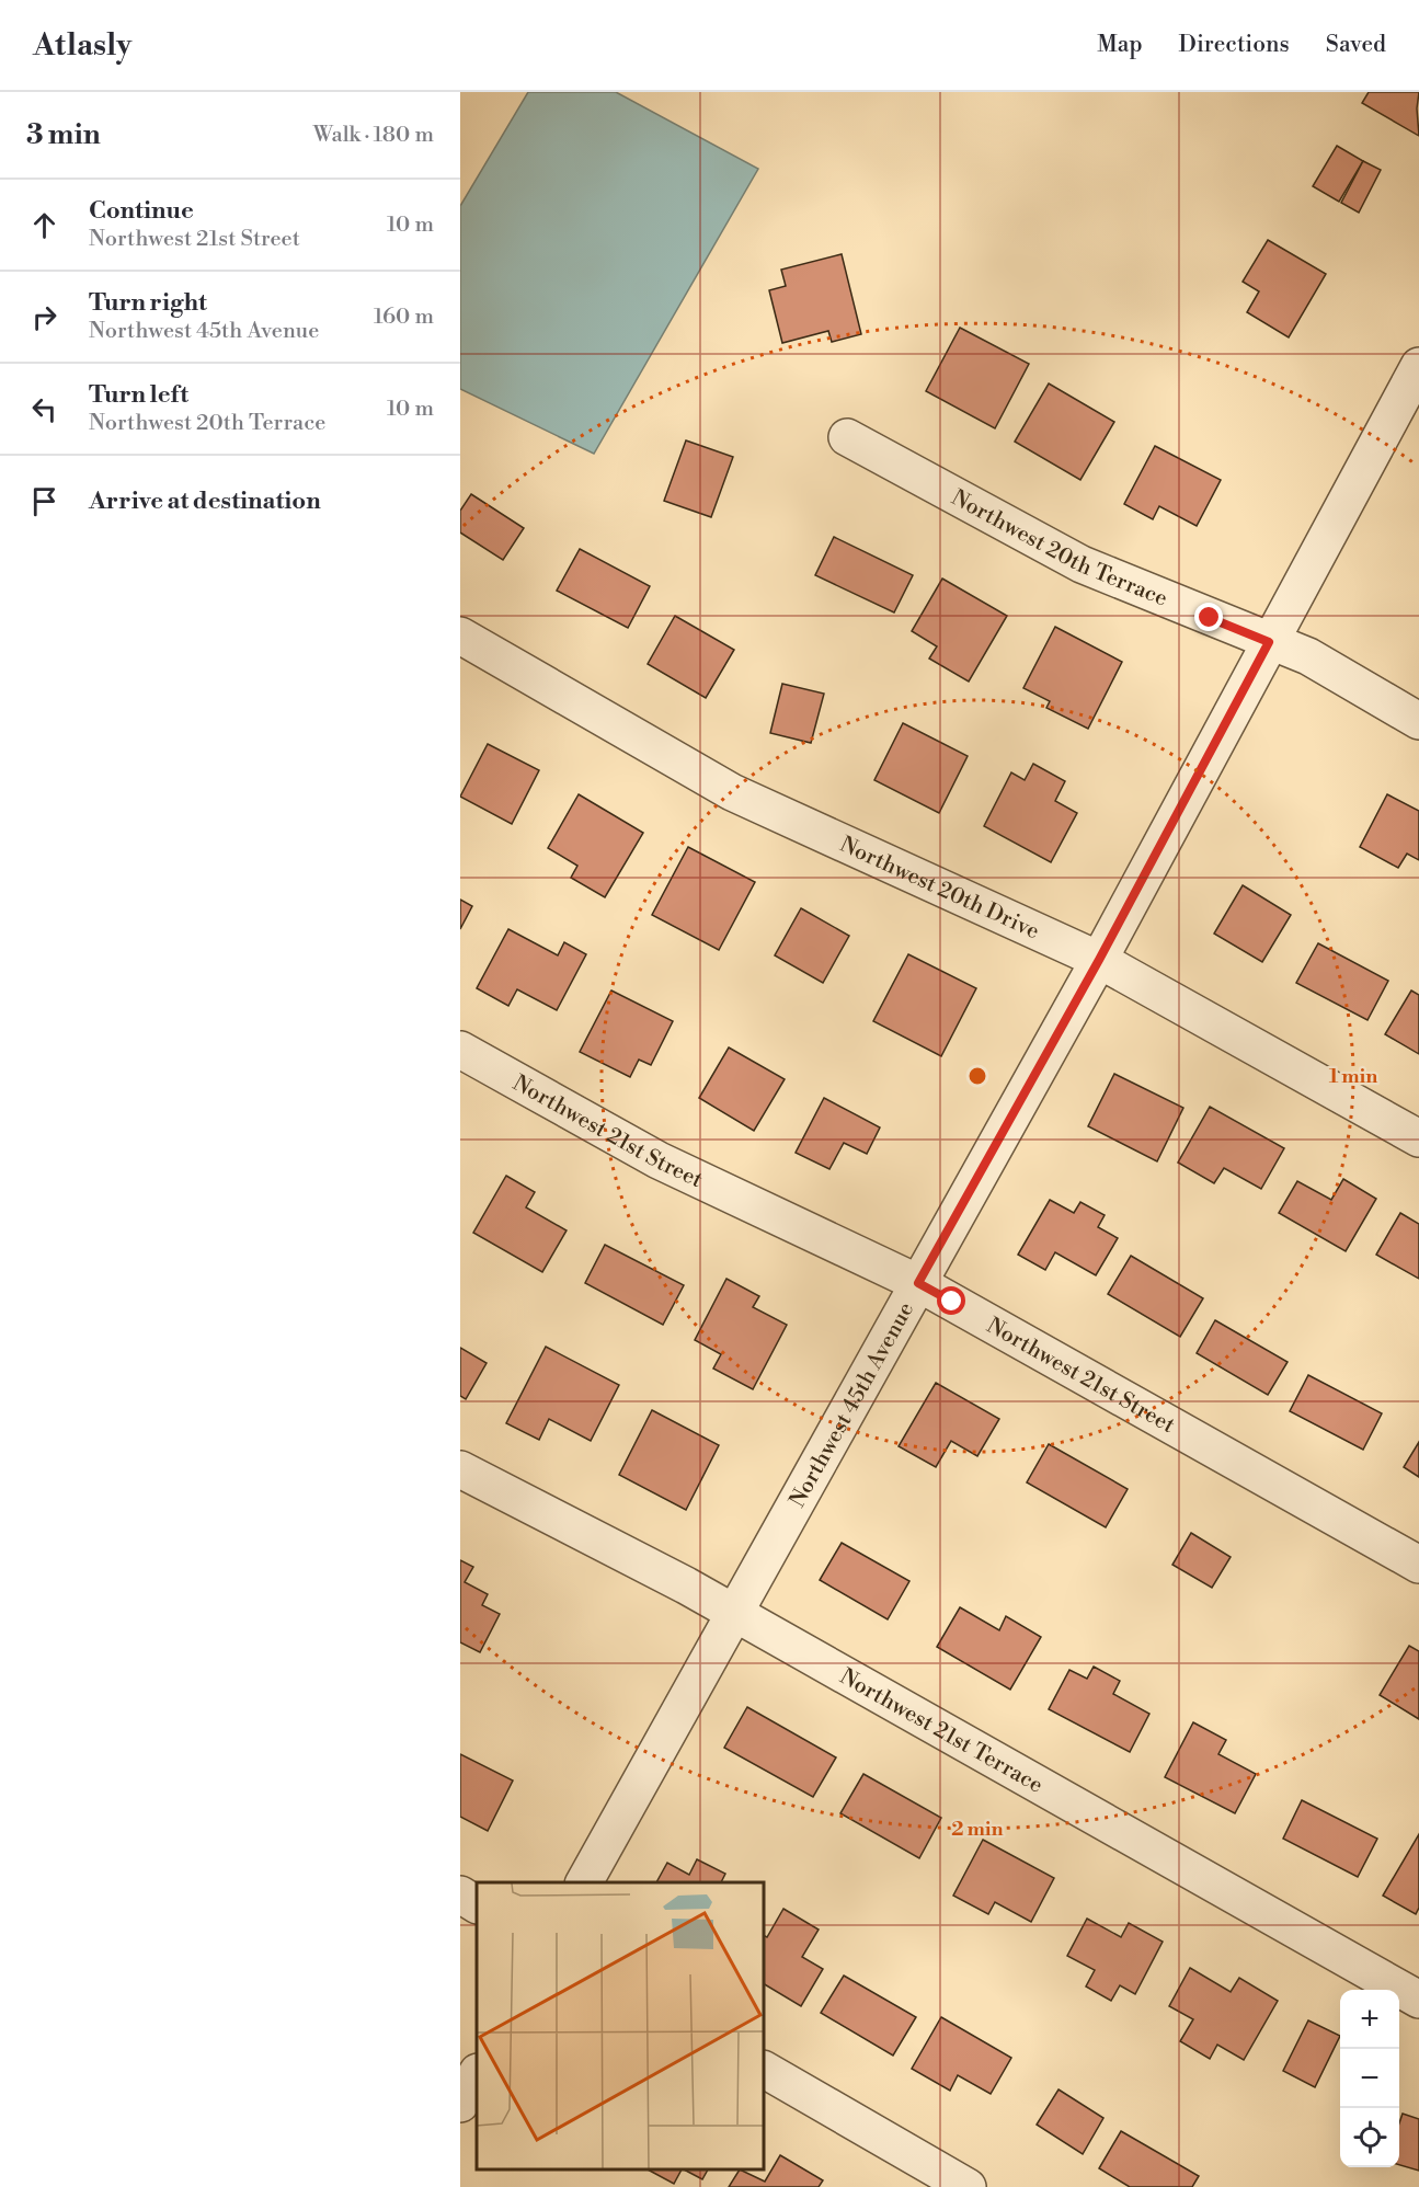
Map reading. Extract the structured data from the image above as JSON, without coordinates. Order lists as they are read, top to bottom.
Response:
{
  "streets": {
    "street": [
      "Northwest 20th Terrace",
      "Northwest 20th Drive",
      "Northwest 21st Street",
      "Northwest 45th Avenue",
      "Northwest 21st Terrace"
    ]
  },
  "crossings": [
    ["Northwest 20th Terrace", "Northwest 45th Avenue"],
    ["Northwest 20th Drive", "Northwest 45th Avenue"],
    ["Northwest 21st Street", "Northwest 45th Avenue"],
    ["Northwest 45th Avenue", "Northwest 21st Terrace"]
  ],
  "page": {
    "header": "Atlasly",
    "nav": ["Map", "Directions", "Saved"],
    "heading": ["3 min", "Walk · 180 m"],
    "list": [
      ["Continue", "Northwest 21st Street", "10 m"],
      ["Turn right", "Northwest 45th Avenue", "160 m"],
      ["Turn left", "Northwest 20th Terrace", "10 m"],
      "Arrive at destination"
    ],
    "map_buttons": ["+", "−"]
  },
  "rings": ["1 min", "2 min"]
}
